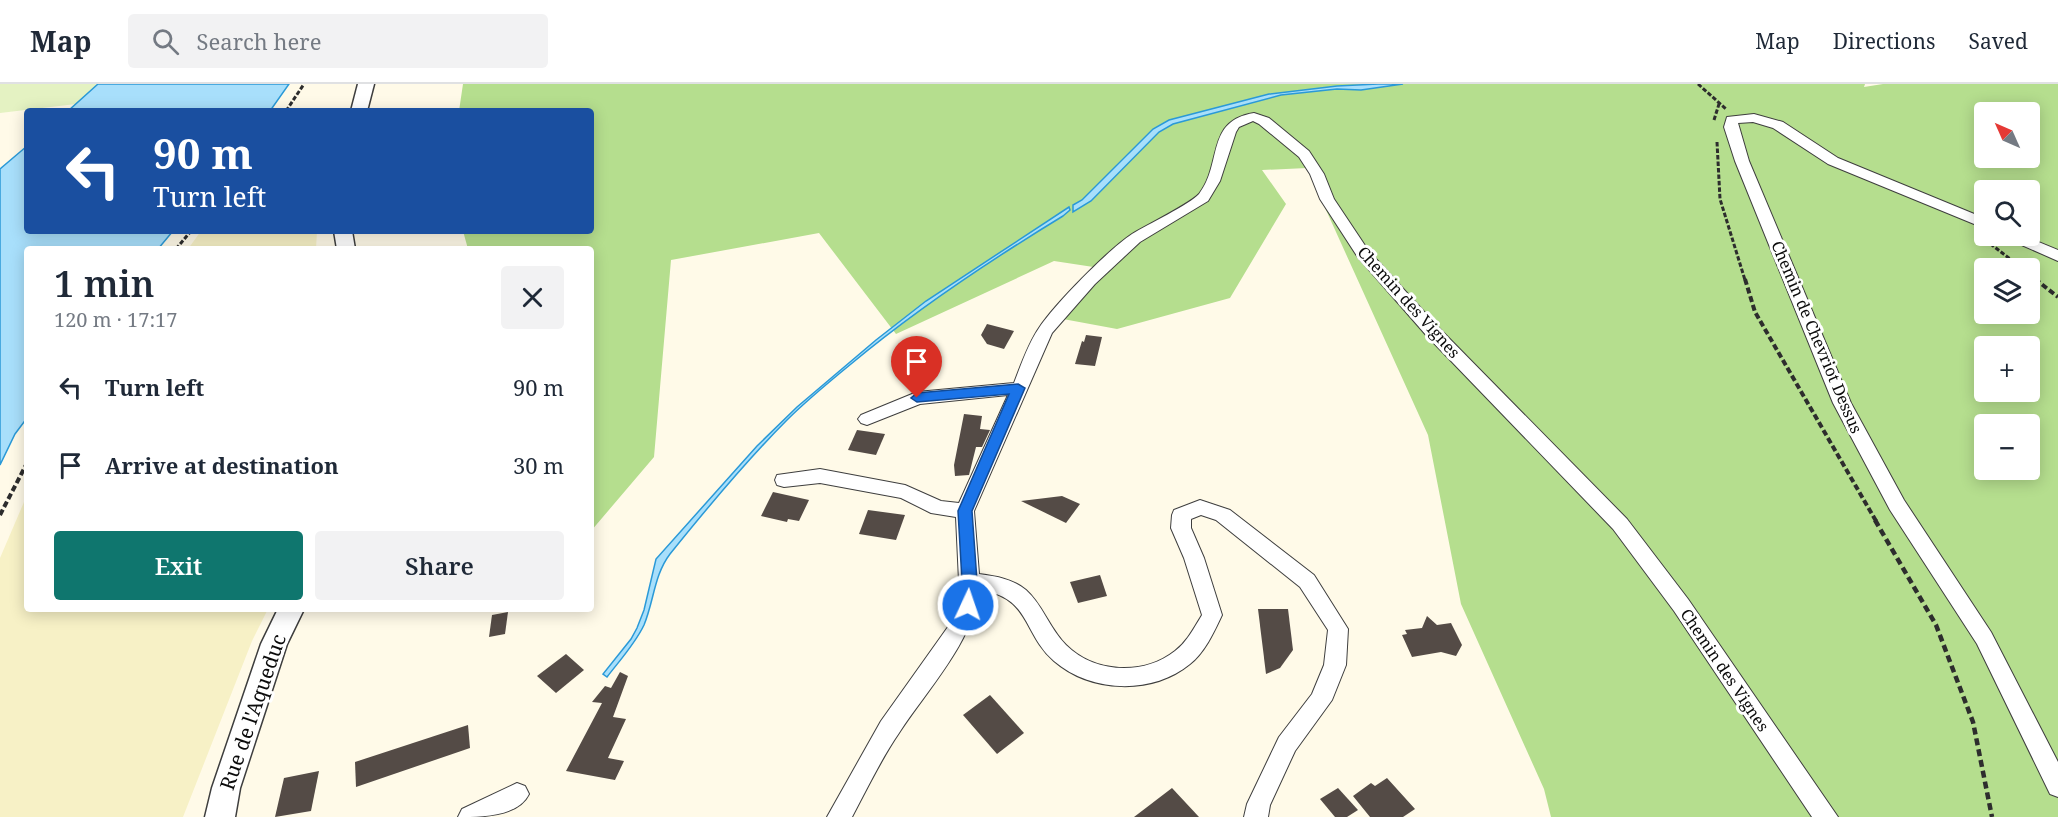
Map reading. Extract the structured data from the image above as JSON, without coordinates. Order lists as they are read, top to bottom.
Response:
{
  "streets": {
    "street": ["Chemin des Vignes", "Chemin de Chevriot Dessus", "Rue de l'Aqueduc"]
  },
  "north": "top left",
  "page": {
    "header": "Map",
    "search": "Search here",
    "nav": ["Map", "Directions", "Saved"],
    "map_buttons": ["+", "−"],
    "turn": ["90 m", "Turn left"],
    "heading": ["1 min", "120 m · 17:17"],
    "list": [
      {
        "name": "Turn left",
        "value": "90 m"
      },
      {
        "name": "Arrive at destination",
        "value": "30 m"
      }
    ],
    "buttons": ["Exit", "Share"]
  }
}
